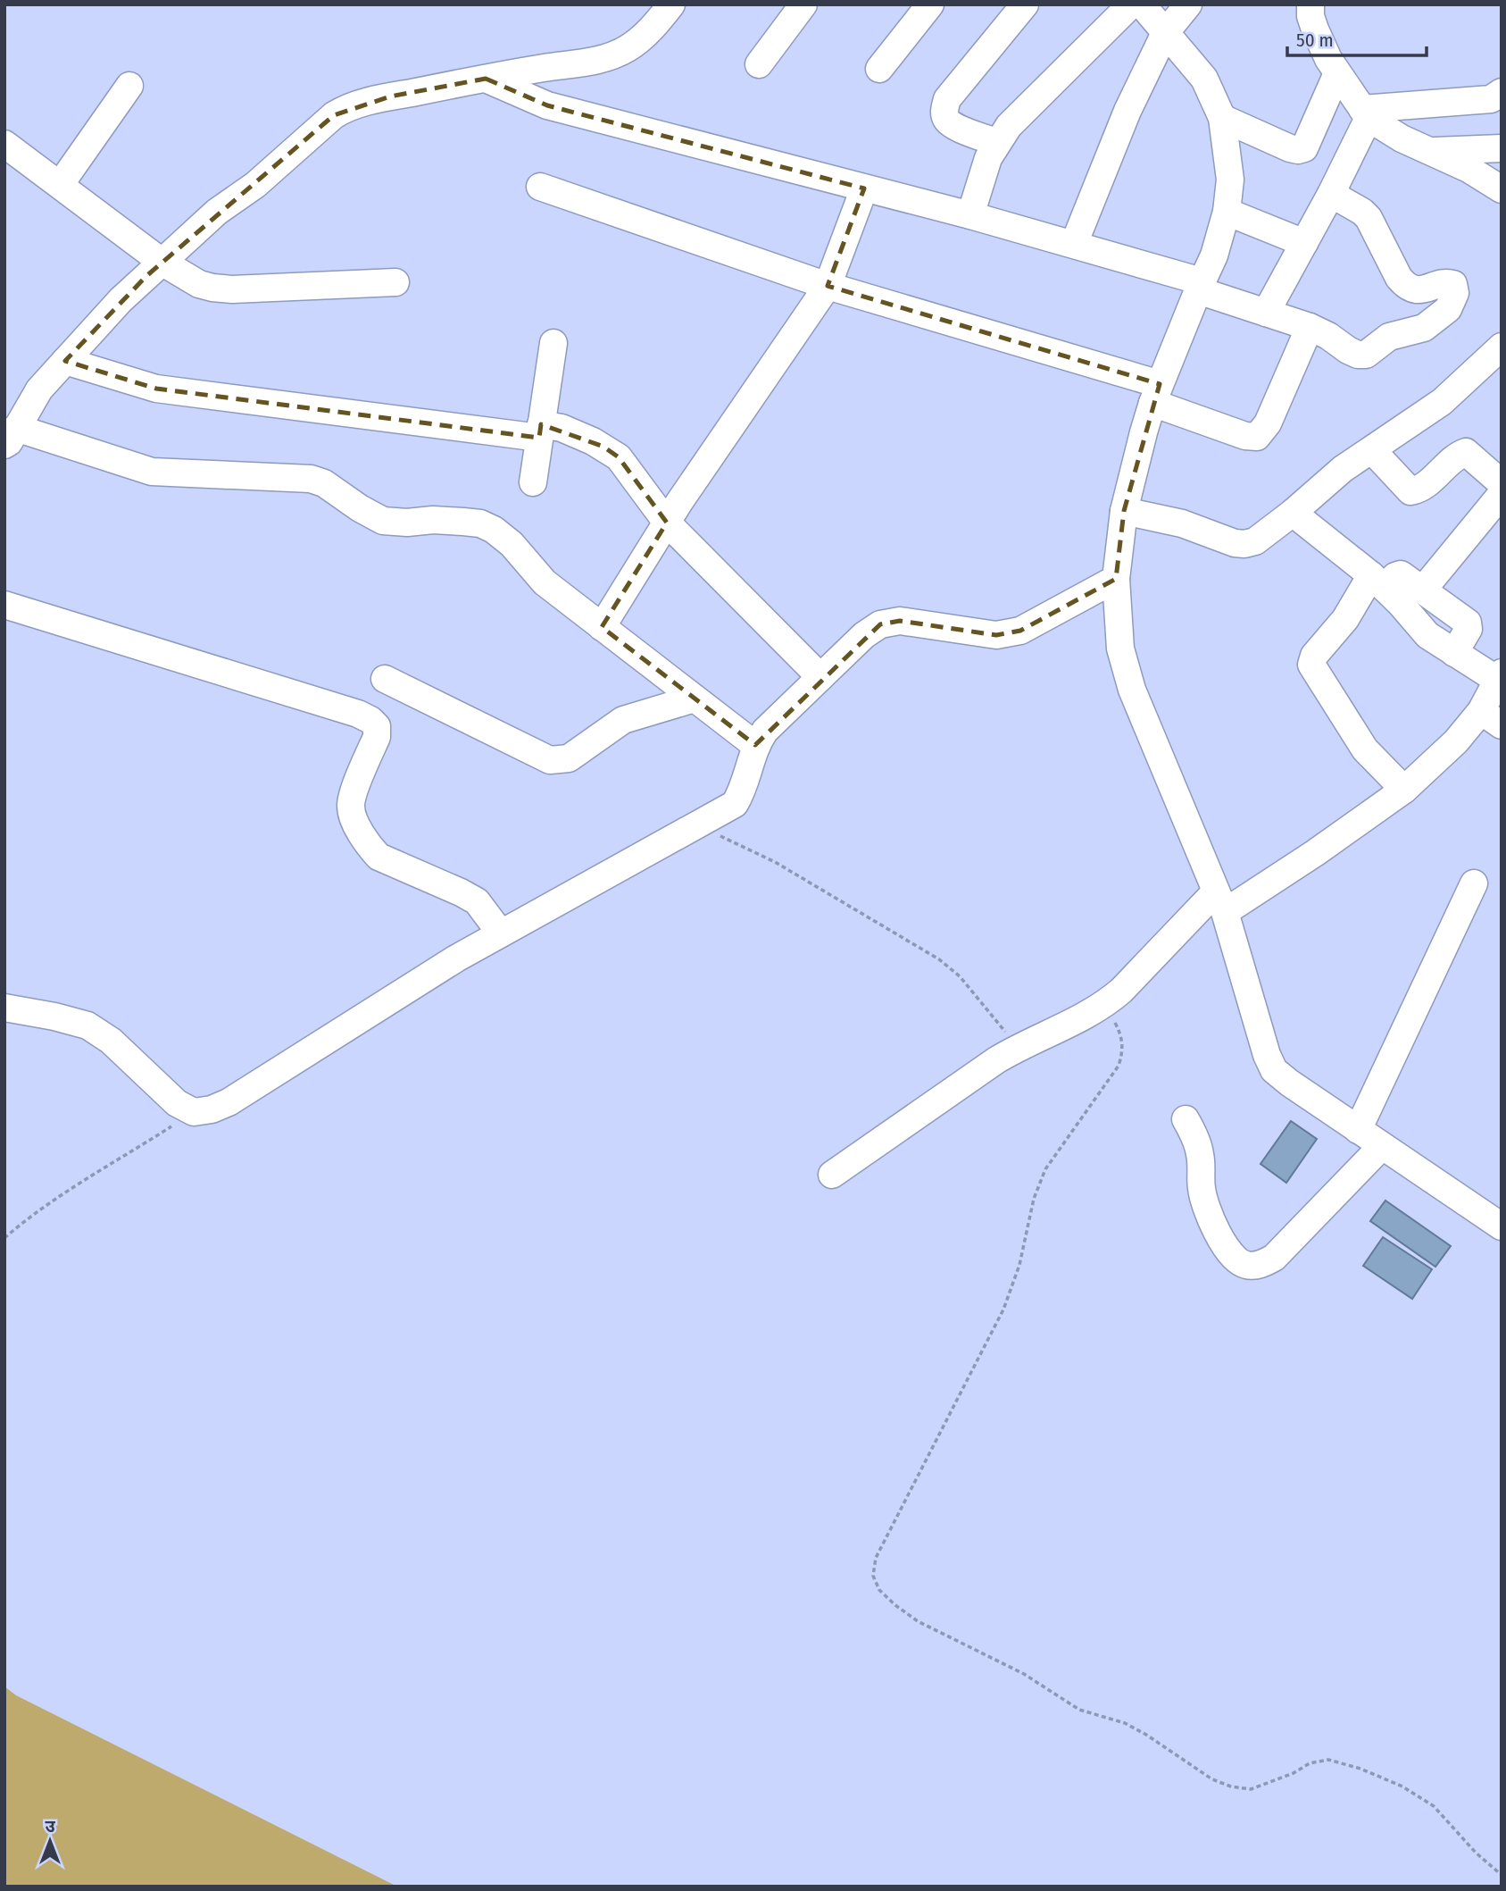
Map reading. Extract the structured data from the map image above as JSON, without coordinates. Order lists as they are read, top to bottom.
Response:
{
  "scale_bar": "50 m",
  "north": "top"
}
